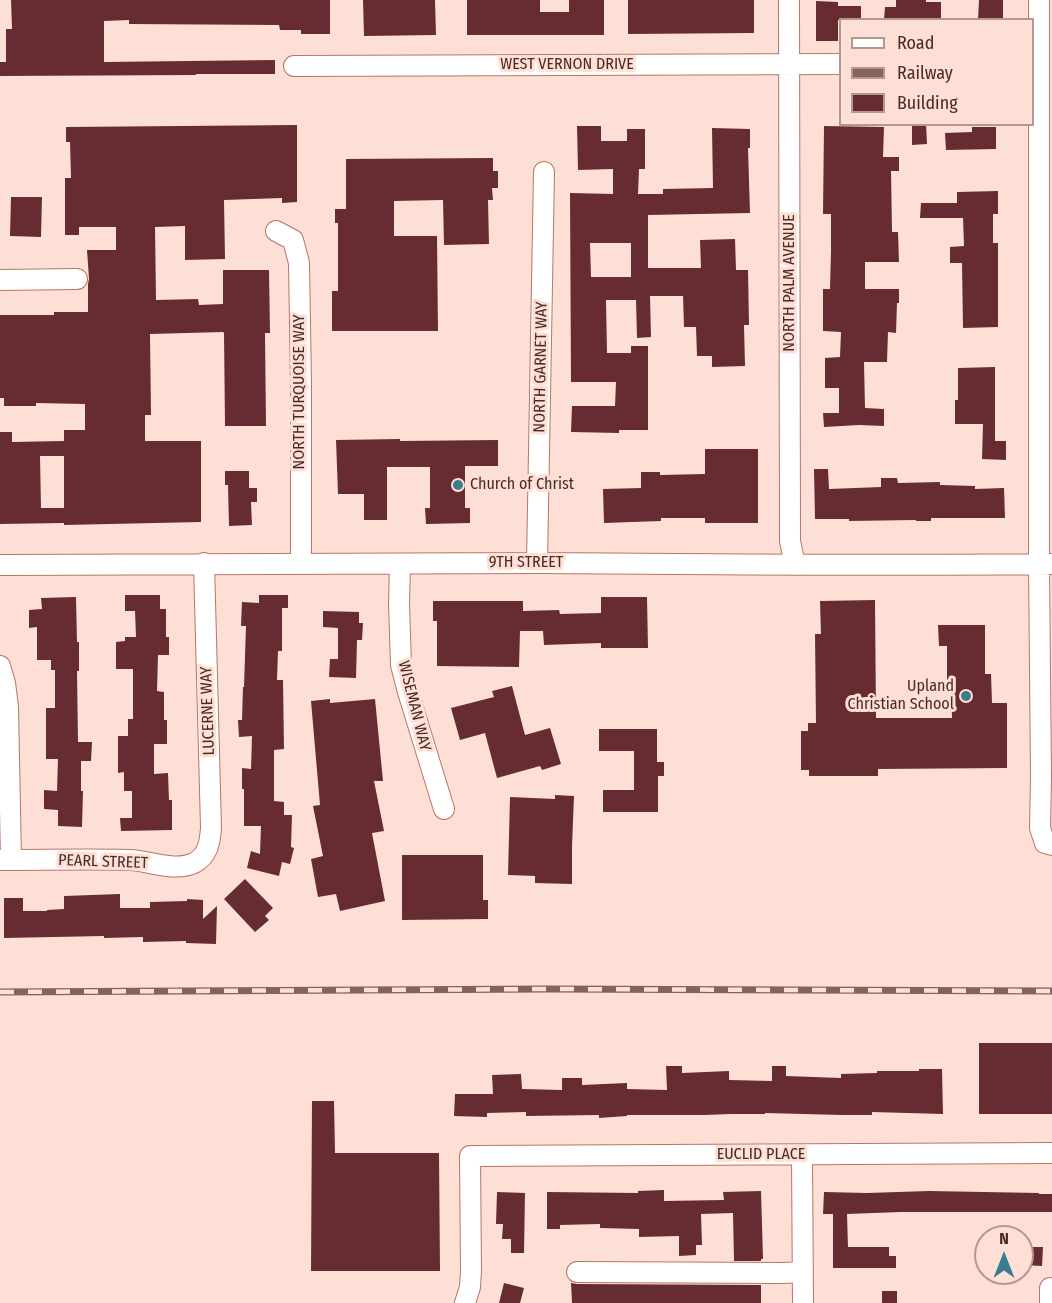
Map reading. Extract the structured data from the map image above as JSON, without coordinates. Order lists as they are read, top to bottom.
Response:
{
  "streets": {
    "street": [
      "WEST VERNON DRIVE",
      "NORTH PALM AVENUE",
      "NORTH GARNET WAY",
      "NORTH TURQUOISE WAY",
      "9TH STREET",
      "WISEMAN WAY",
      "LUCERNE WAY",
      "PEARL STREET",
      "EUCLID PLACE"
    ]
  },
  "crossings": [
    ["WEST VERNON DRIVE", "NORTH PALM AVENUE"],
    ["NORTH PALM AVENUE", "9TH STREET"],
    ["NORTH GARNET WAY", "9TH STREET"],
    ["NORTH TURQUOISE WAY", "9TH STREET"],
    ["9TH STREET", "WISEMAN WAY"],
    ["9TH STREET", "LUCERNE WAY"],
    ["LUCERNE WAY", "PEARL STREET"]
  ],
  "places": ["Church of Christ", "Upland Christian School"],
  "legend": ["Road", "Railway", "Building"],
  "north": "top"
}
